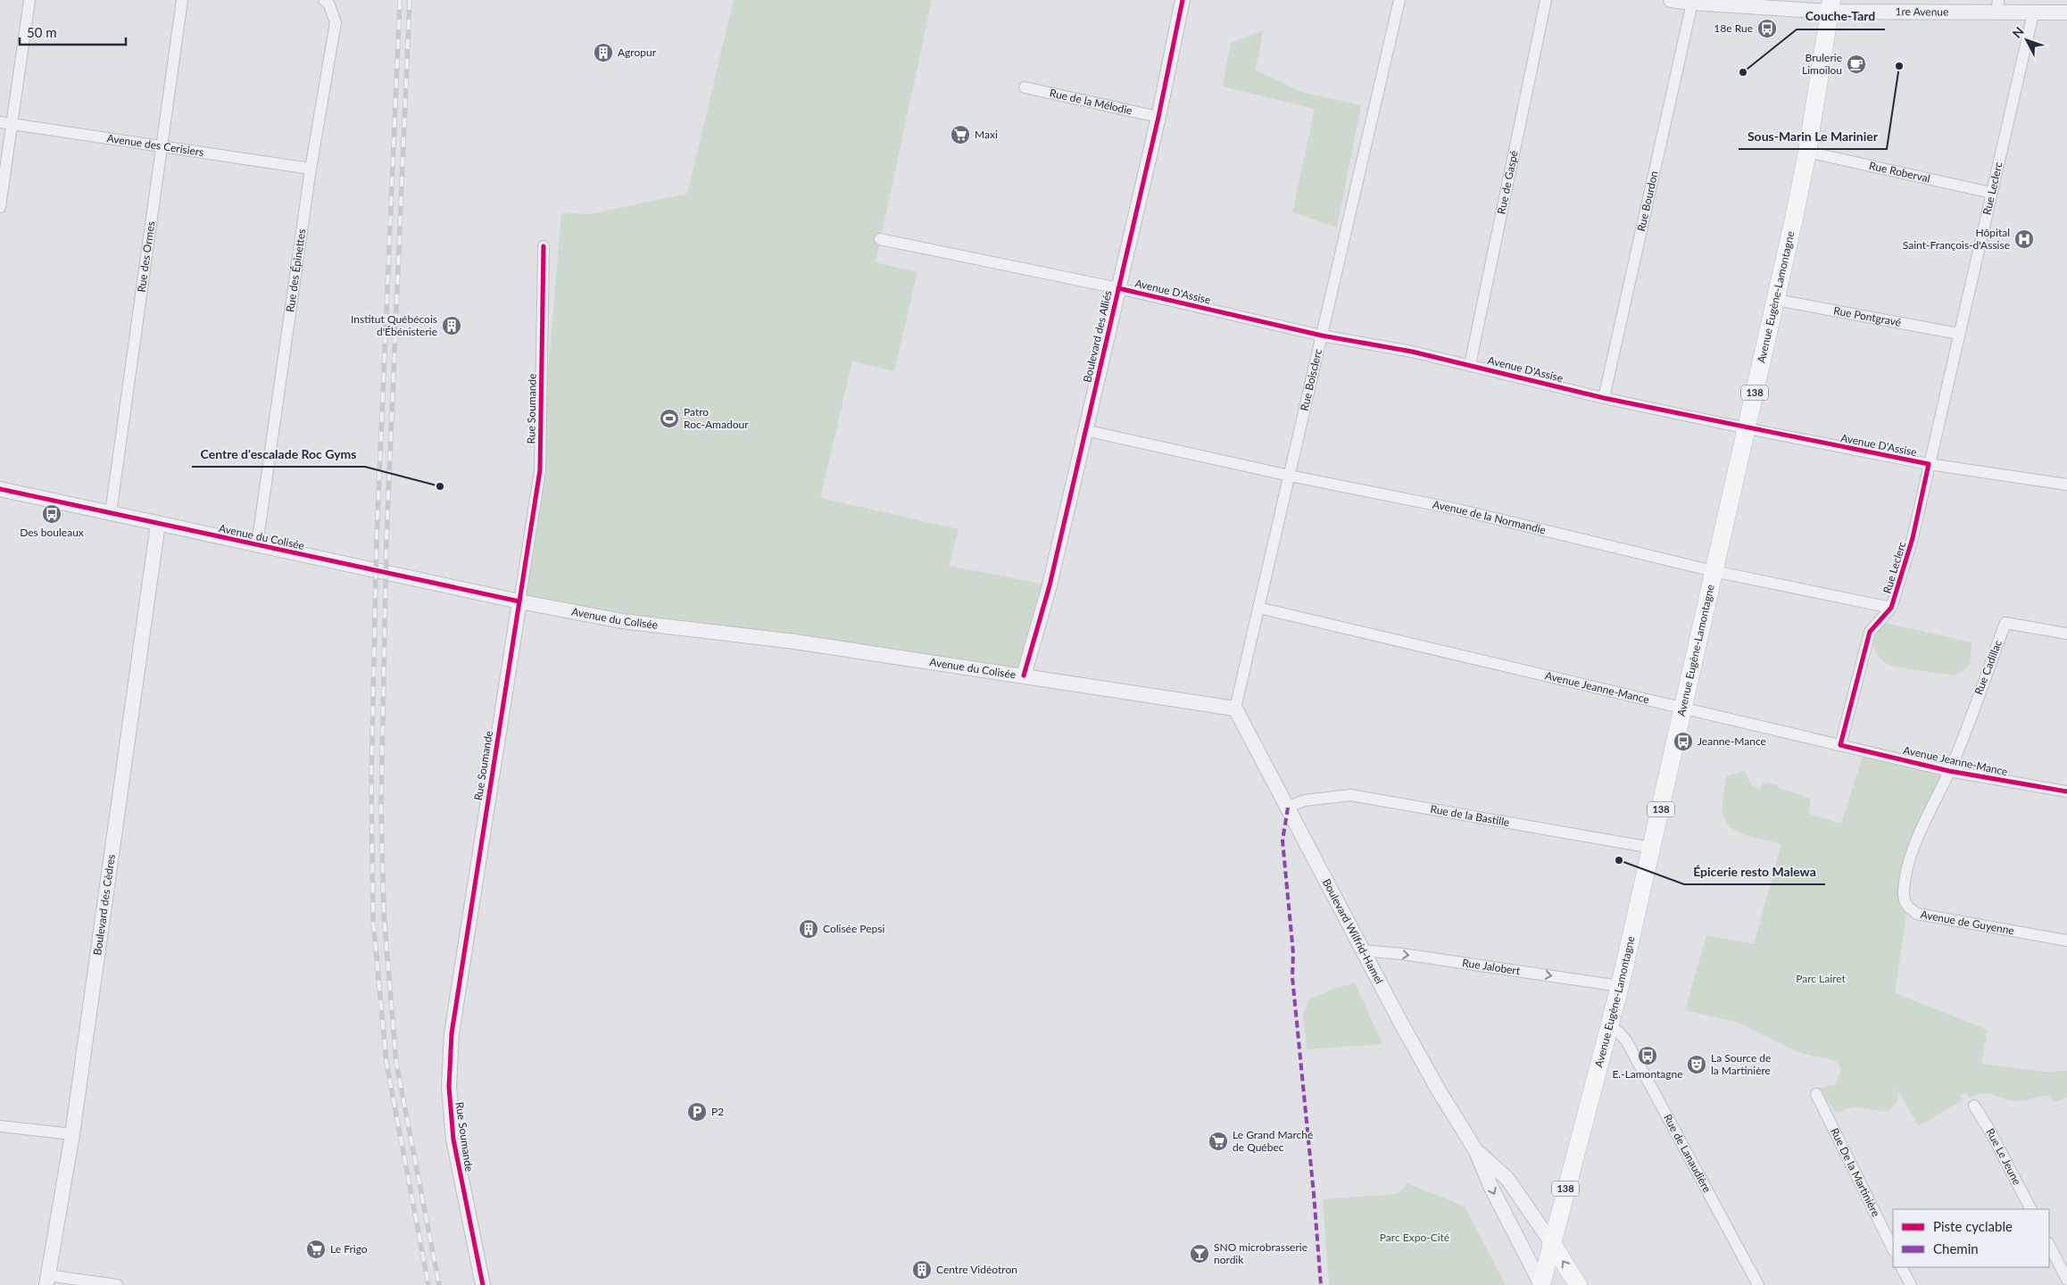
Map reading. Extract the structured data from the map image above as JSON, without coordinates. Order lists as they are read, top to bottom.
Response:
{
  "streets": {
    "main road": ["Avenue Eugène-Lamontagne", "138", "Boulevard Wilfrid-Hamel"],
    "street": [
      "1re Avenue",
      "Rue de la Mélodie",
      "Avenue des Cerisiers",
      "Rue Roberval",
      "Rue de Gaspé",
      "Rue Leclerc",
      "Rue Bourdon",
      "Rue des Ormes",
      "Rue des Épinettes",
      "Avenue D'Assise",
      "Rue Pontgravé",
      "Boulevard des Alliés",
      "Rue Boisclerc",
      "Rue Soumande",
      "Avenue de la Normandie",
      "Avenue du Colisée",
      "Rue Cadillac",
      "Avenue Jeanne-Mance",
      "Rue de la Bastille",
      "Boulevard des Cèdres",
      "Avenue de Guyenne",
      "Rue Jalobert",
      "Rue de Lanaudière",
      "Rue Le Jeune",
      "Rue De la Martinière"
    ]
  },
  "crossings": [
    ["1re Avenue", "Rue Leclerc"],
    ["1re Avenue", "Rue Bourdon"],
    ["1re Avenue", "Avenue Eugène-Lamontagne"],
    ["Rue de la Mélodie", "Boulevard des Alliés"],
    ["Avenue des Cerisiers", "Rue des Ormes"],
    ["Avenue des Cerisiers", "Rue des Épinettes"],
    ["Rue Roberval", "Rue Leclerc"],
    ["Rue Roberval", "Avenue Eugène-Lamontagne"],
    ["Rue de Gaspé", "Avenue D'Assise"],
    ["Rue Leclerc", "Avenue D'Assise"],
    ["Rue Leclerc", "Rue Pontgravé"],
    ["Rue Leclerc", "Avenue de la Normandie"],
    ["Rue Leclerc", "Avenue Jeanne-Mance"],
    ["Rue Bourdon", "Avenue D'Assise"],
    ["Rue des Ormes", "Avenue du Colisée"],
    ["Rue des Épinettes", "Avenue du Colisée"],
    ["Avenue D'Assise", "Avenue Eugène-Lamontagne"],
    ["Avenue D'Assise", "Boulevard des Alliés"],
    ["Avenue D'Assise", "Rue Boisclerc"],
    ["Avenue Eugène-Lamontagne", "Rue Pontgravé"],
    ["Avenue Eugène-Lamontagne", "Avenue de la Normandie"],
    ["Avenue Eugène-Lamontagne", "Avenue Jeanne-Mance"],
    ["Avenue Eugène-Lamontagne", "Rue de la Bastille"],
    ["Avenue Eugène-Lamontagne", "Boulevard Wilfrid-Hamel"],
    ["Avenue Eugène-Lamontagne", "Rue Jalobert"],
    ["Avenue Eugène-Lamontagne", "Rue de Lanaudière"],
    ["Boulevard des Alliés", "Avenue de la Normandie"],
    ["Boulevard des Alliés", "Avenue du Colisée"],
    ["Rue Boisclerc", "Avenue de la Normandie"],
    ["Rue Boisclerc", "Avenue du Colisée"],
    ["Rue Boisclerc", "Avenue Jeanne-Mance"],
    ["Rue Boisclerc", "Boulevard Wilfrid-Hamel"],
    ["Rue Soumande", "Avenue du Colisée"],
    ["Avenue du Colisée", "Boulevard des Cèdres"],
    ["Avenue du Colisée", "Boulevard Wilfrid-Hamel"],
    ["Rue Cadillac", "Avenue Jeanne-Mance"],
    ["Rue Cadillac", "Avenue de Guyenne"],
    ["Avenue Jeanne-Mance", "Avenue de Guyenne"],
    ["Rue de la Bastille", "Boulevard Wilfrid-Hamel"],
    ["Boulevard Wilfrid-Hamel", "Rue Jalobert"]
  ],
  "one_way": ["Rue Jalobert"],
  "parks": ["Parc Lairet", "Parc Expo-Cité"],
  "places": {
    "bus stop": [
      "18e Rue",
      "Des bouleaux",
      "Jeanne-Mance",
      "E.-Lamontagne"
    ],
    "building": [
      "Agropur",
      "Institut Québécois d'Ébénisterie",
      "Colisée Pepsi",
      "Centre Vidéotron"
    ],
    "cafe": ["Brulerie Limoilou"],
    "other": [
      "Sous-Marin Le Marinier",
      "Couche-Tard",
      "Centre d'escalade Roc Gyms",
      "Épicerie resto Malewa"
    ],
    "supermarket": ["Maxi", "Le Grand Marché de Québec", "Le Frigo"],
    "hospital": ["Hôpital Saint-François-d'Assise"],
    "sports": ["Patro Roc-Amadour"],
    "theatre": ["La Source de la Martinière"],
    "parking": ["P2"],
    "bar": ["SNO microbrasserie nordik"]
  },
  "legend": ["Piste cyclable", "Chemin"],
  "scale_bar": "50 m",
  "north": "top left"
}
